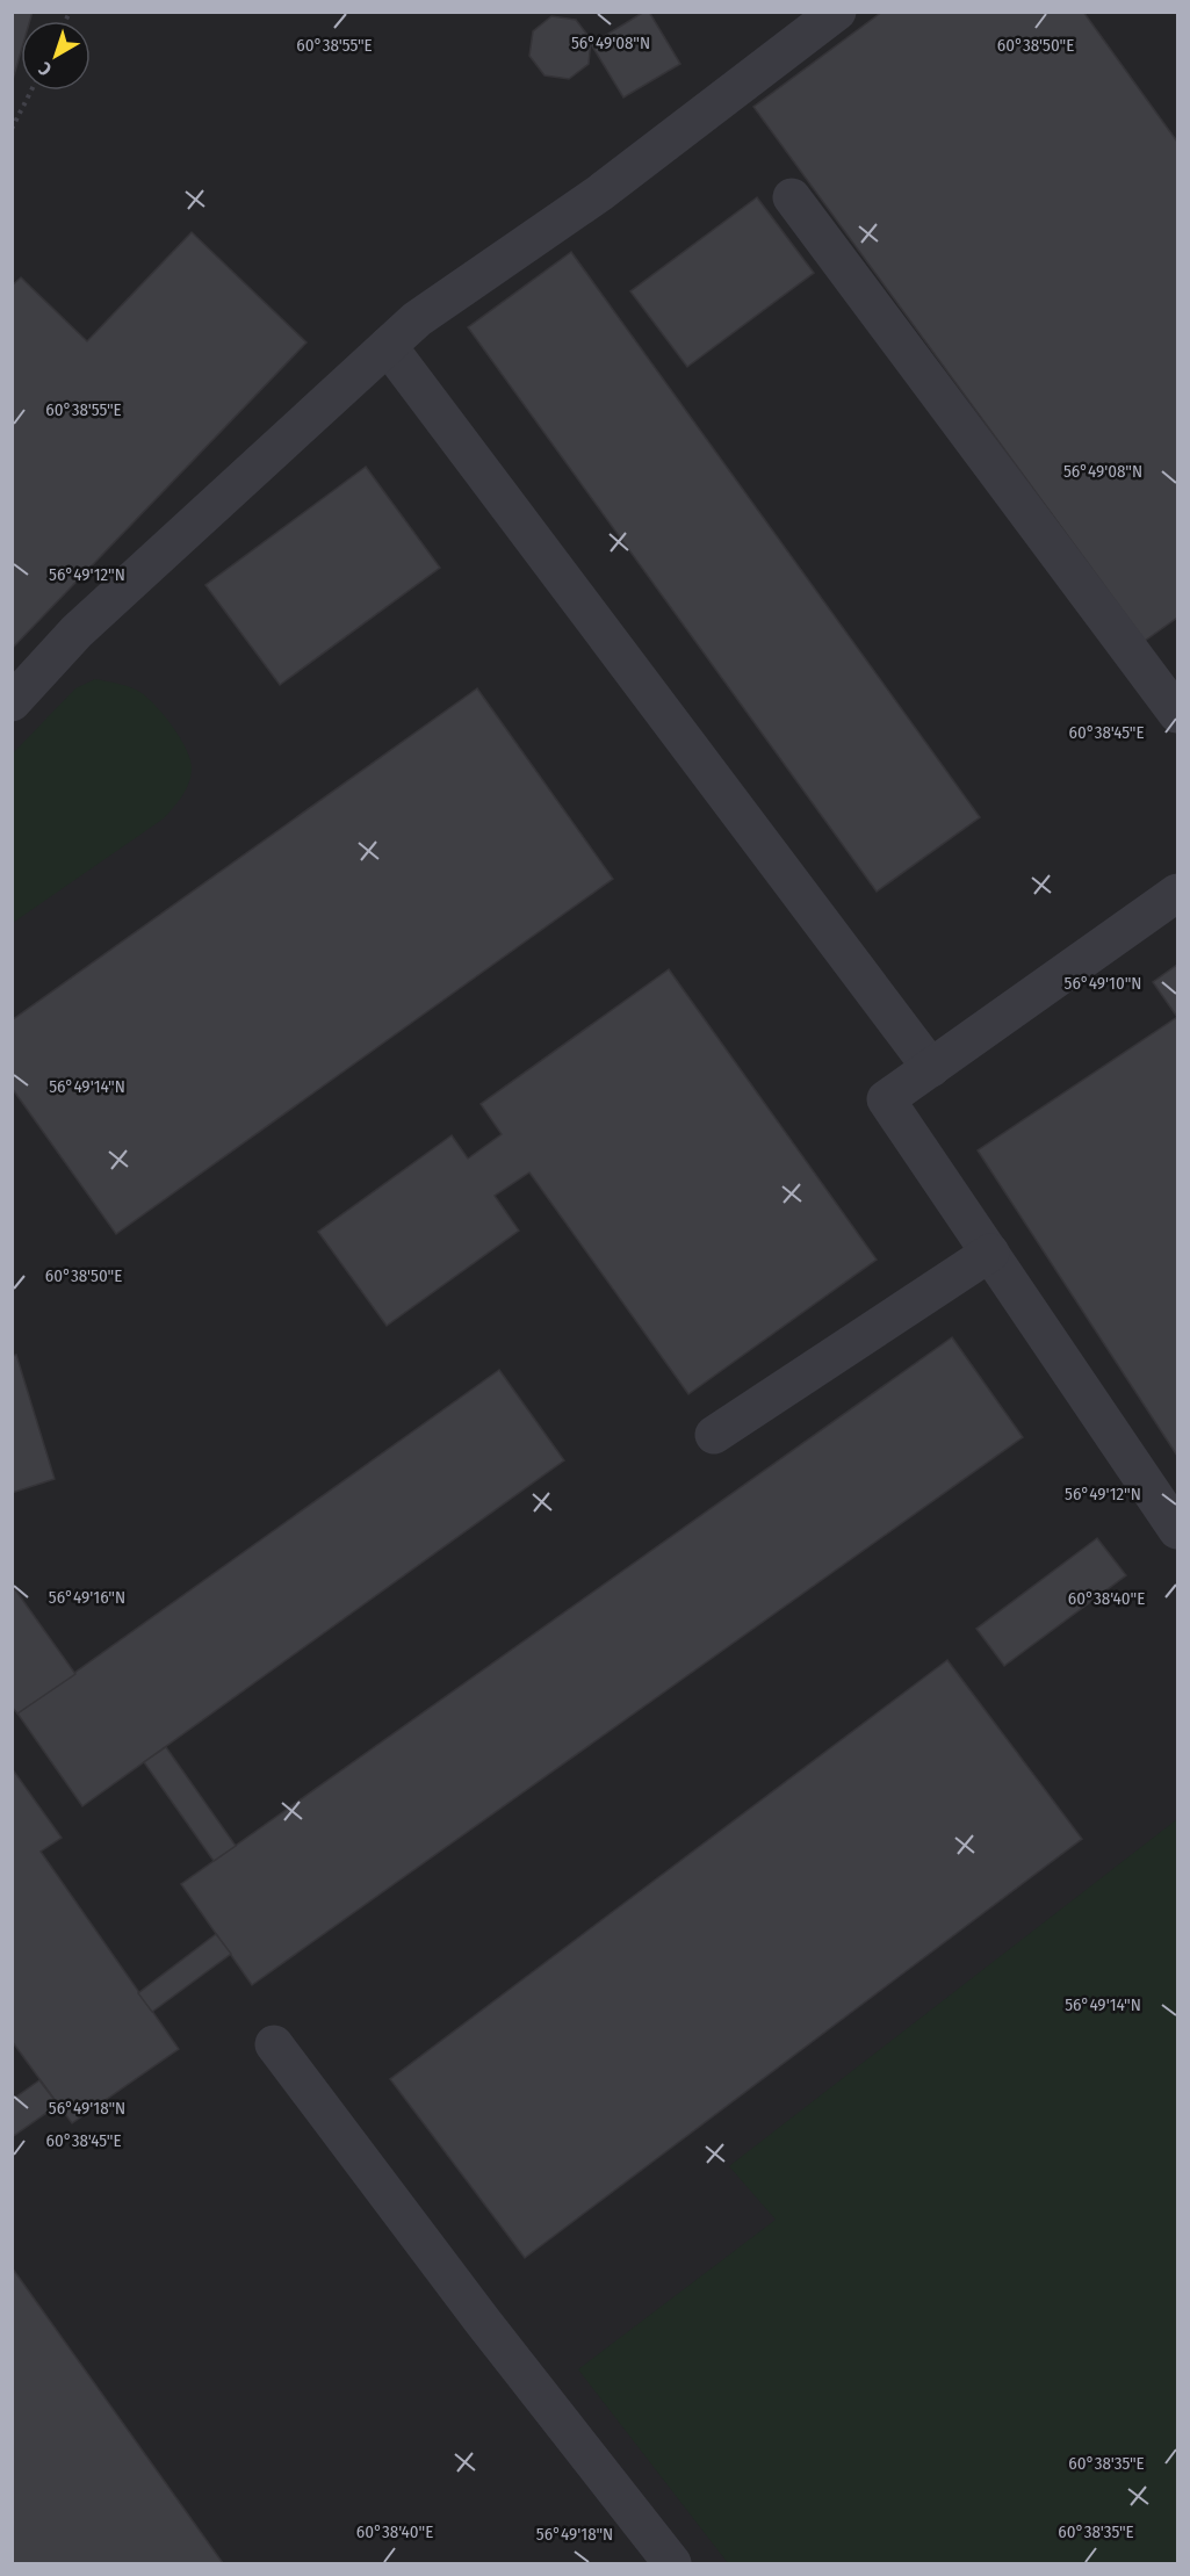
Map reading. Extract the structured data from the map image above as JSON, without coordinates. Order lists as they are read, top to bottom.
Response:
{
  "north": "bottom left",
  "coordinates": [
    "56°49'08\"N",
    "60°38'55\"E",
    "60°38'50\"E",
    "56°49'12\"N",
    "60°38'45\"E",
    "56°49'10\"N",
    "56°49'14\"N",
    "56°49'16\"N",
    "60°38'40\"E",
    "56°49'18\"N",
    "60°38'35\"E"
  ]
}
